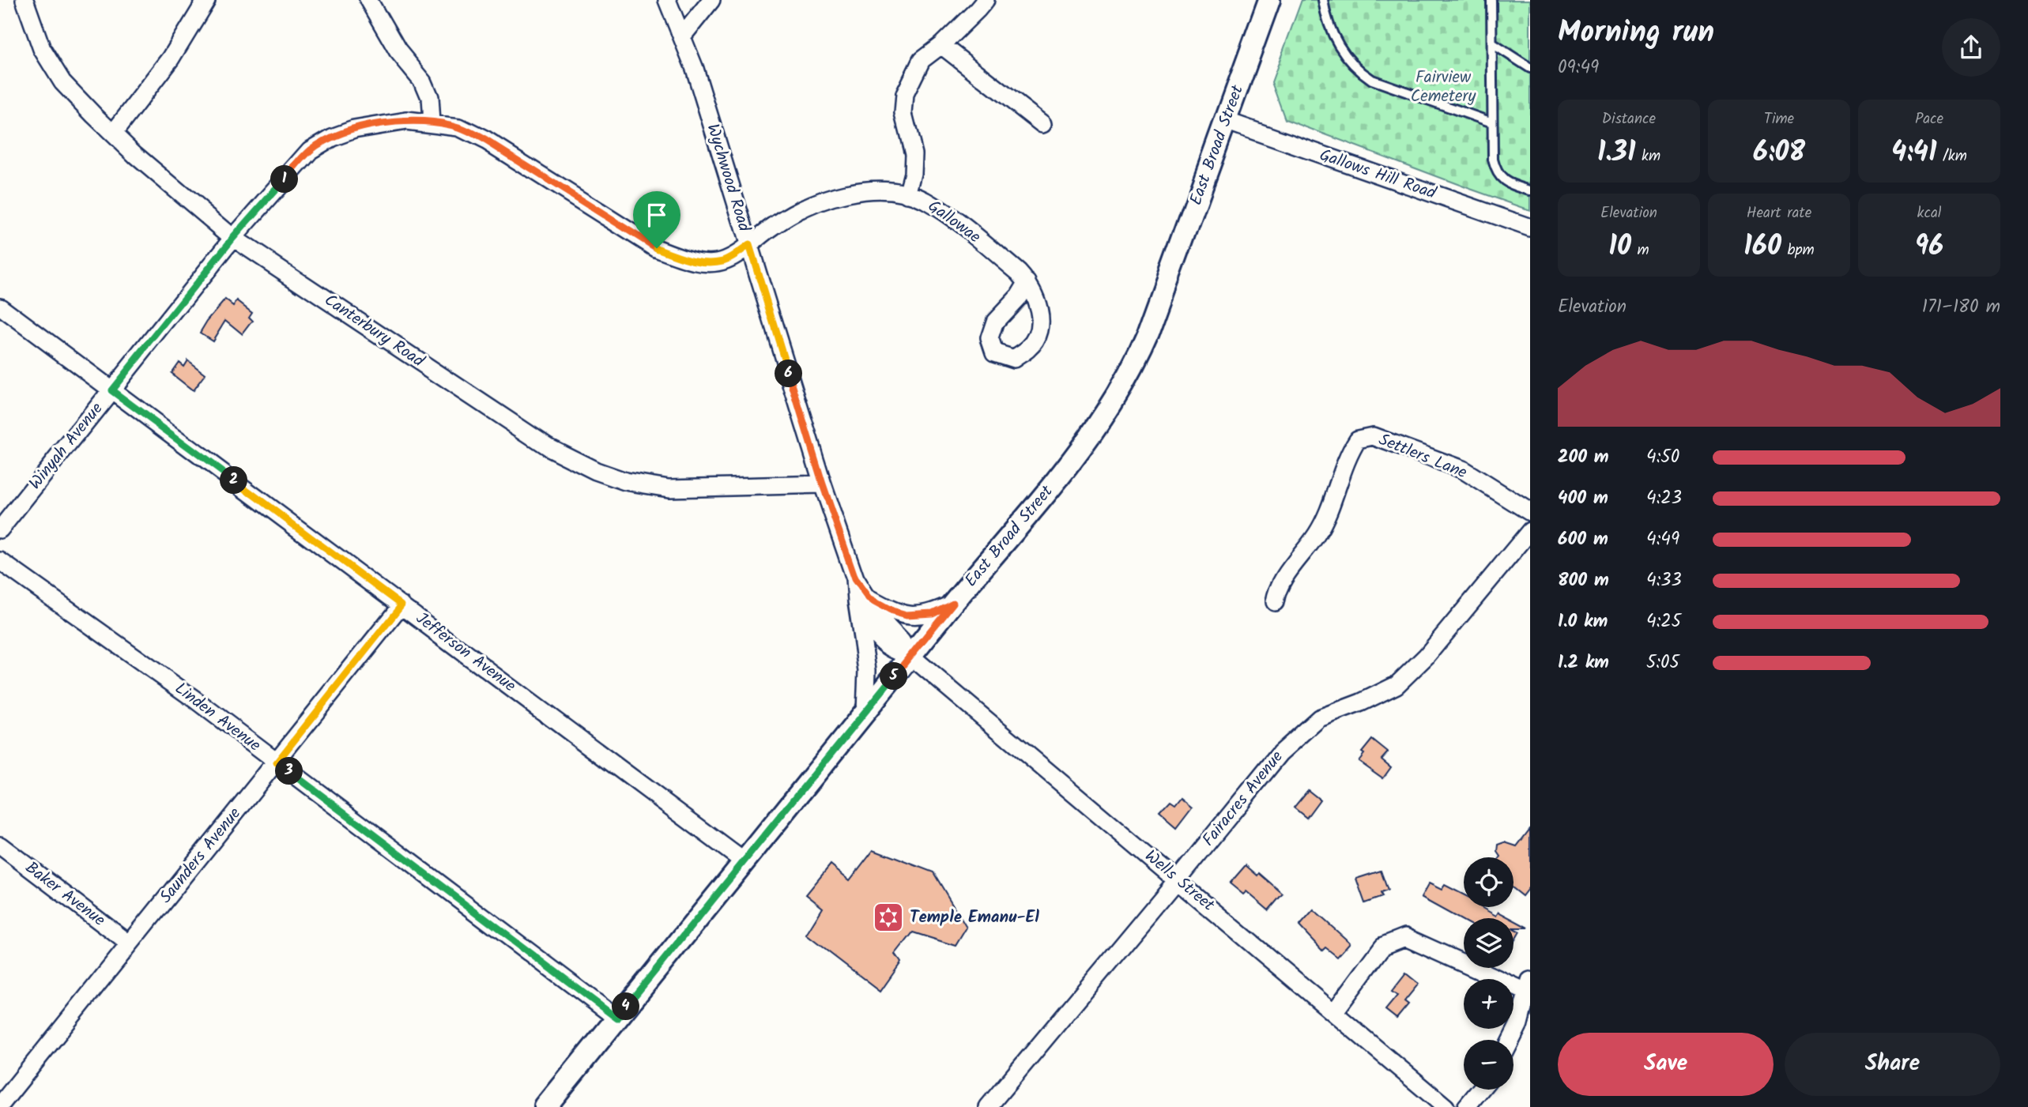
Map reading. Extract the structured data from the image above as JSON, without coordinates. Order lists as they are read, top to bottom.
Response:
{
  "streets": {
    "street": [
      "East Broad Street",
      "Gallows Hill Road",
      "Wychwood Road",
      "Gallowae",
      "Canterbury Road",
      "Winyah Avenue",
      "Settlers Lane",
      "Jefferson Avenue",
      "Linden Avenue",
      "Fairacres Avenue",
      "Saunders Avenue",
      "Wells Street",
      "Baker Avenue"
    ]
  },
  "crossings": [
    ["East Broad Street", "Gallows Hill Road"],
    ["East Broad Street", "Wychwood Road"],
    ["East Broad Street", "Jefferson Avenue"],
    ["East Broad Street", "Linden Avenue"],
    ["East Broad Street", "Wells Street"],
    ["Wychwood Road", "Gallowae"],
    ["Wychwood Road", "Canterbury Road"],
    ["Wychwood Road", "Winyah Avenue"],
    ["Wychwood Road", "Wells Street"],
    ["Gallowae", "Winyah Avenue"],
    ["Canterbury Road", "Winyah Avenue"],
    ["Winyah Avenue", "Jefferson Avenue"],
    ["Jefferson Avenue", "Saunders Avenue"],
    ["Linden Avenue", "Saunders Avenue"],
    ["Fairacres Avenue", "Wells Street"],
    ["Saunders Avenue", "Baker Avenue"]
  ],
  "parks": ["Fairview Cemetery"],
  "places": {
    "synagogue": ["Temple Emanu-El"]
  },
  "page": {
    "heading": ["Morning run", "09:49"],
    "stats": [
      ["Distance", "1.31 km"],
      ["Time", "6:08"],
      ["Pace", "4:41 /km"],
      ["Elevation", "10 m"],
      ["Heart rate", "160 bpm"],
      ["kcal", "96"]
    ],
    "pins": [
      "1",
      "6",
      "2",
      "5",
      "3",
      "4"
    ],
    "chart": ["Elevation", "171–180 m"],
    "list": [
      {
        "name": "200 m",
        "note": "4:50"
      },
      {
        "name": "400 m",
        "note": "4:23"
      },
      {
        "name": "600 m",
        "note": "4:49"
      },
      {
        "name": "800 m",
        "note": "4:33"
      },
      {
        "name": "1.0 km",
        "note": "4:25"
      },
      {
        "name": "1.2 km",
        "note": "5:05"
      }
    ],
    "map_buttons": ["+", "−"],
    "buttons": ["Save", "Share"]
  }
}
